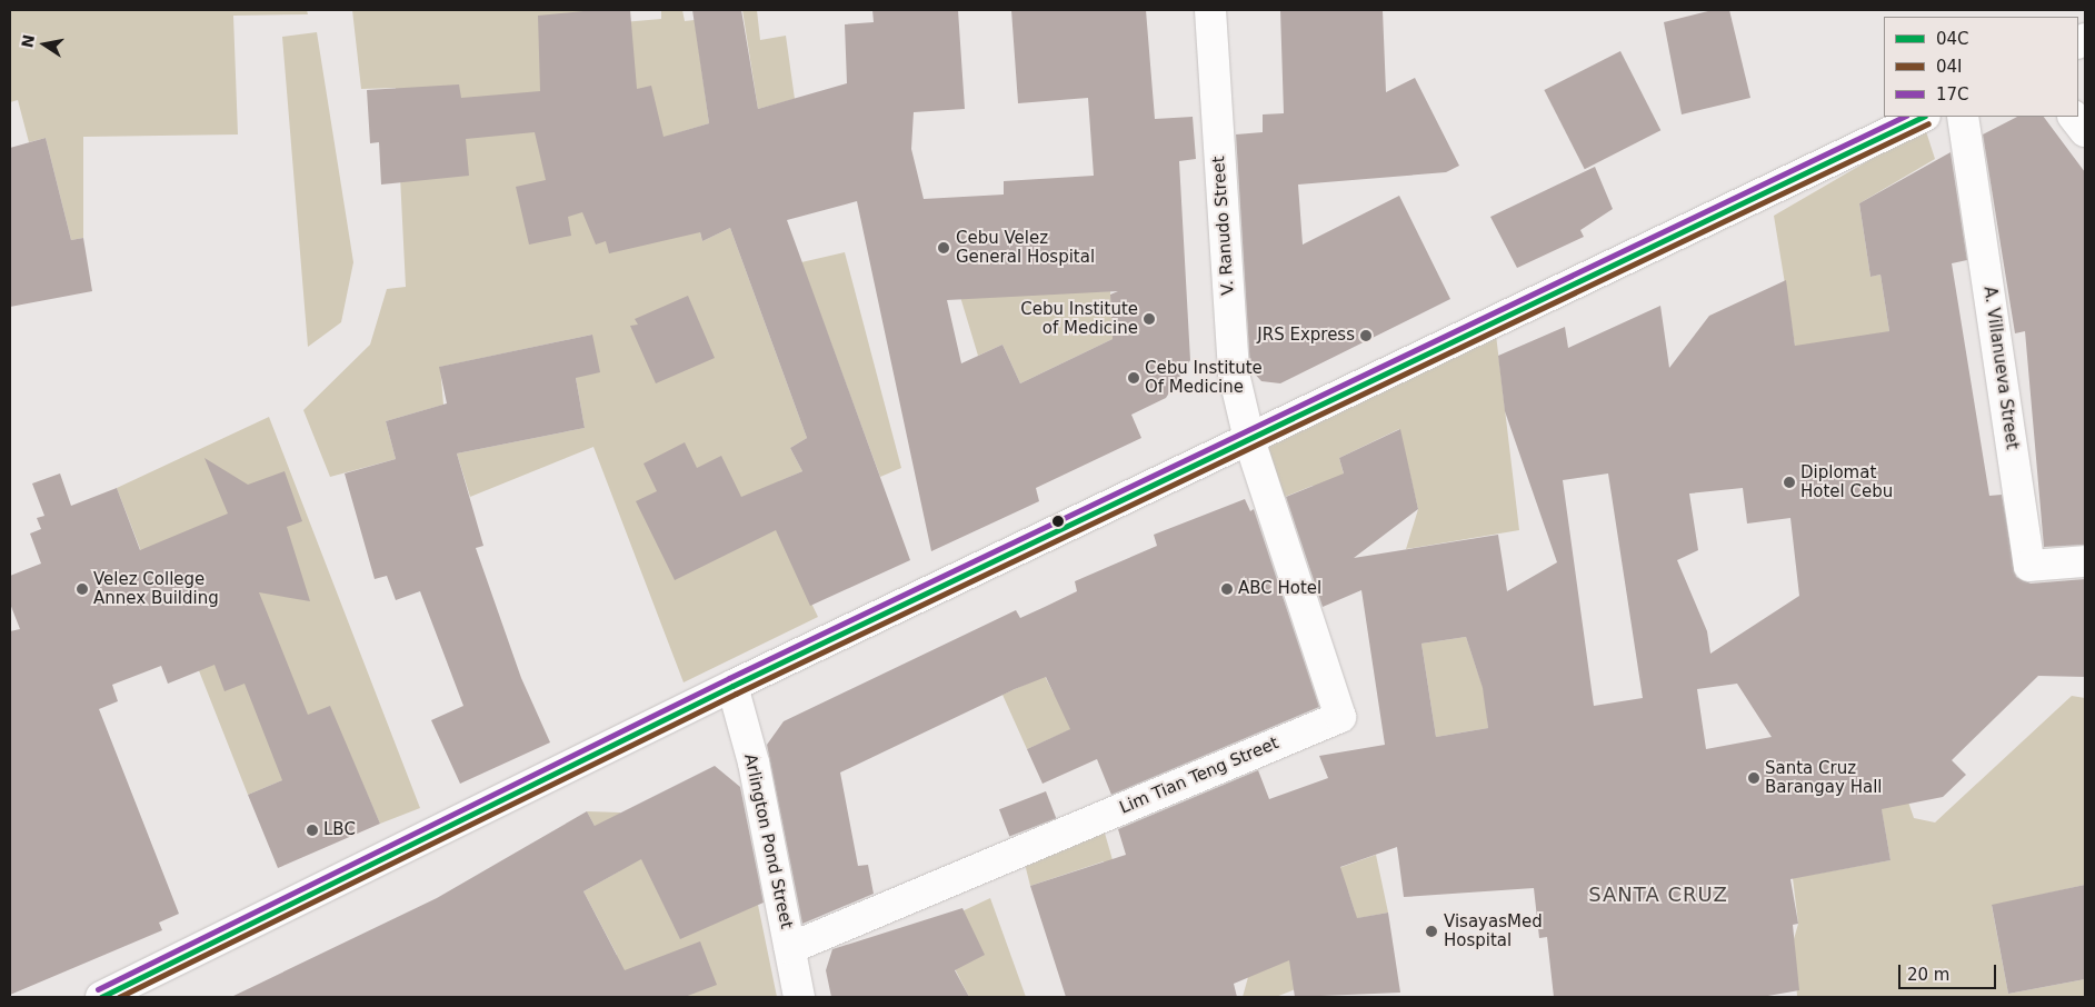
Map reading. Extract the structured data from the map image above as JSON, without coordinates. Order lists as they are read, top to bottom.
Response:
{
  "streets": {
    "street": [
      "V. Ranudo Street",
      "A. Villanueva Street",
      "Lim Tian Teng Street",
      "Arlington Pond Street"
    ]
  },
  "crossings": [
    ["V. Ranudo Street", "Lim Tian Teng Street"],
    ["Lim Tian Teng Street", "Arlington Pond Street"]
  ],
  "districts": ["SANTA CRUZ"],
  "places": [
    "Cebu Velez General Hospital",
    "Cebu Institute of Medicine",
    "JRS Express",
    "Cebu Institute Of Medicine",
    "Diplomat Hotel Cebu",
    "Velez College Annex Building",
    "ABC Hotel",
    "Santa Cruz Barangay Hall",
    "LBC",
    "VisayasMed Hospital"
  ],
  "lines": ["transit line 04C", "transit line 17C", "transit line 04I"],
  "legend": ["04C", "04I", "17C"],
  "scale_bar": "20 m",
  "north": "left"
}
